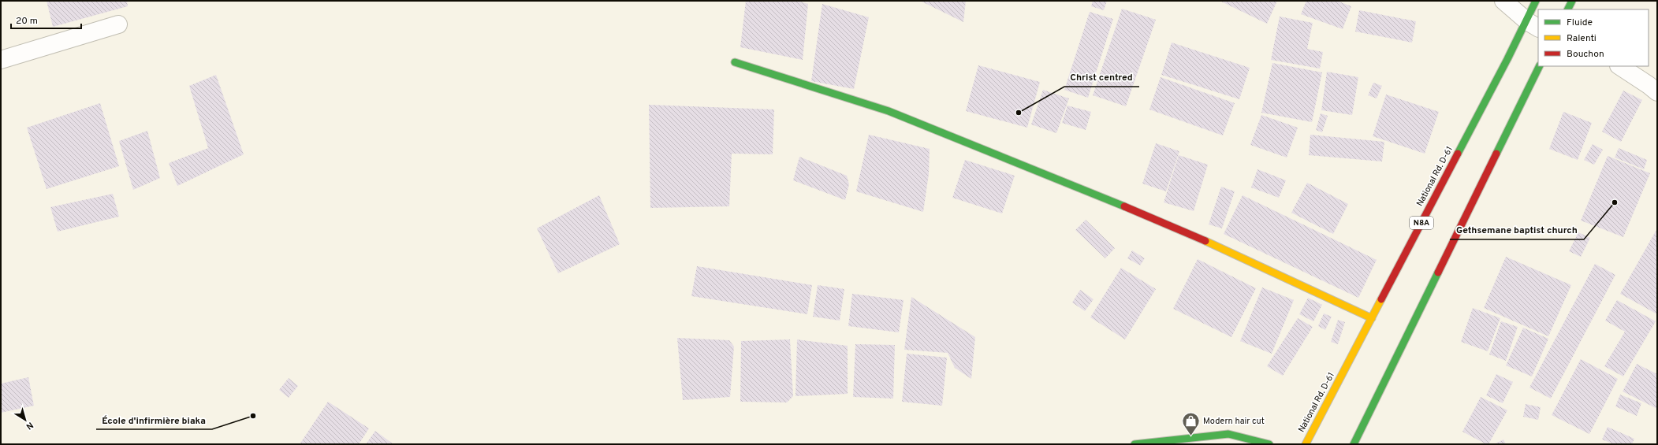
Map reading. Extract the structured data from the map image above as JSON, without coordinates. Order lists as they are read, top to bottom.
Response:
{
  "streets": {
    "main road": ["National Rd. D-61", "N8A"]
  },
  "places": {
    "other": ["Christ centred", "Gethsemane baptist church", "École d'infirmière biaka"],
    "shop": ["Modern hair cut"]
  },
  "legend": ["Fluide", "Ralenti", "Bouchon"],
  "scale_bar": "20 m",
  "north": "bottom right"
}
